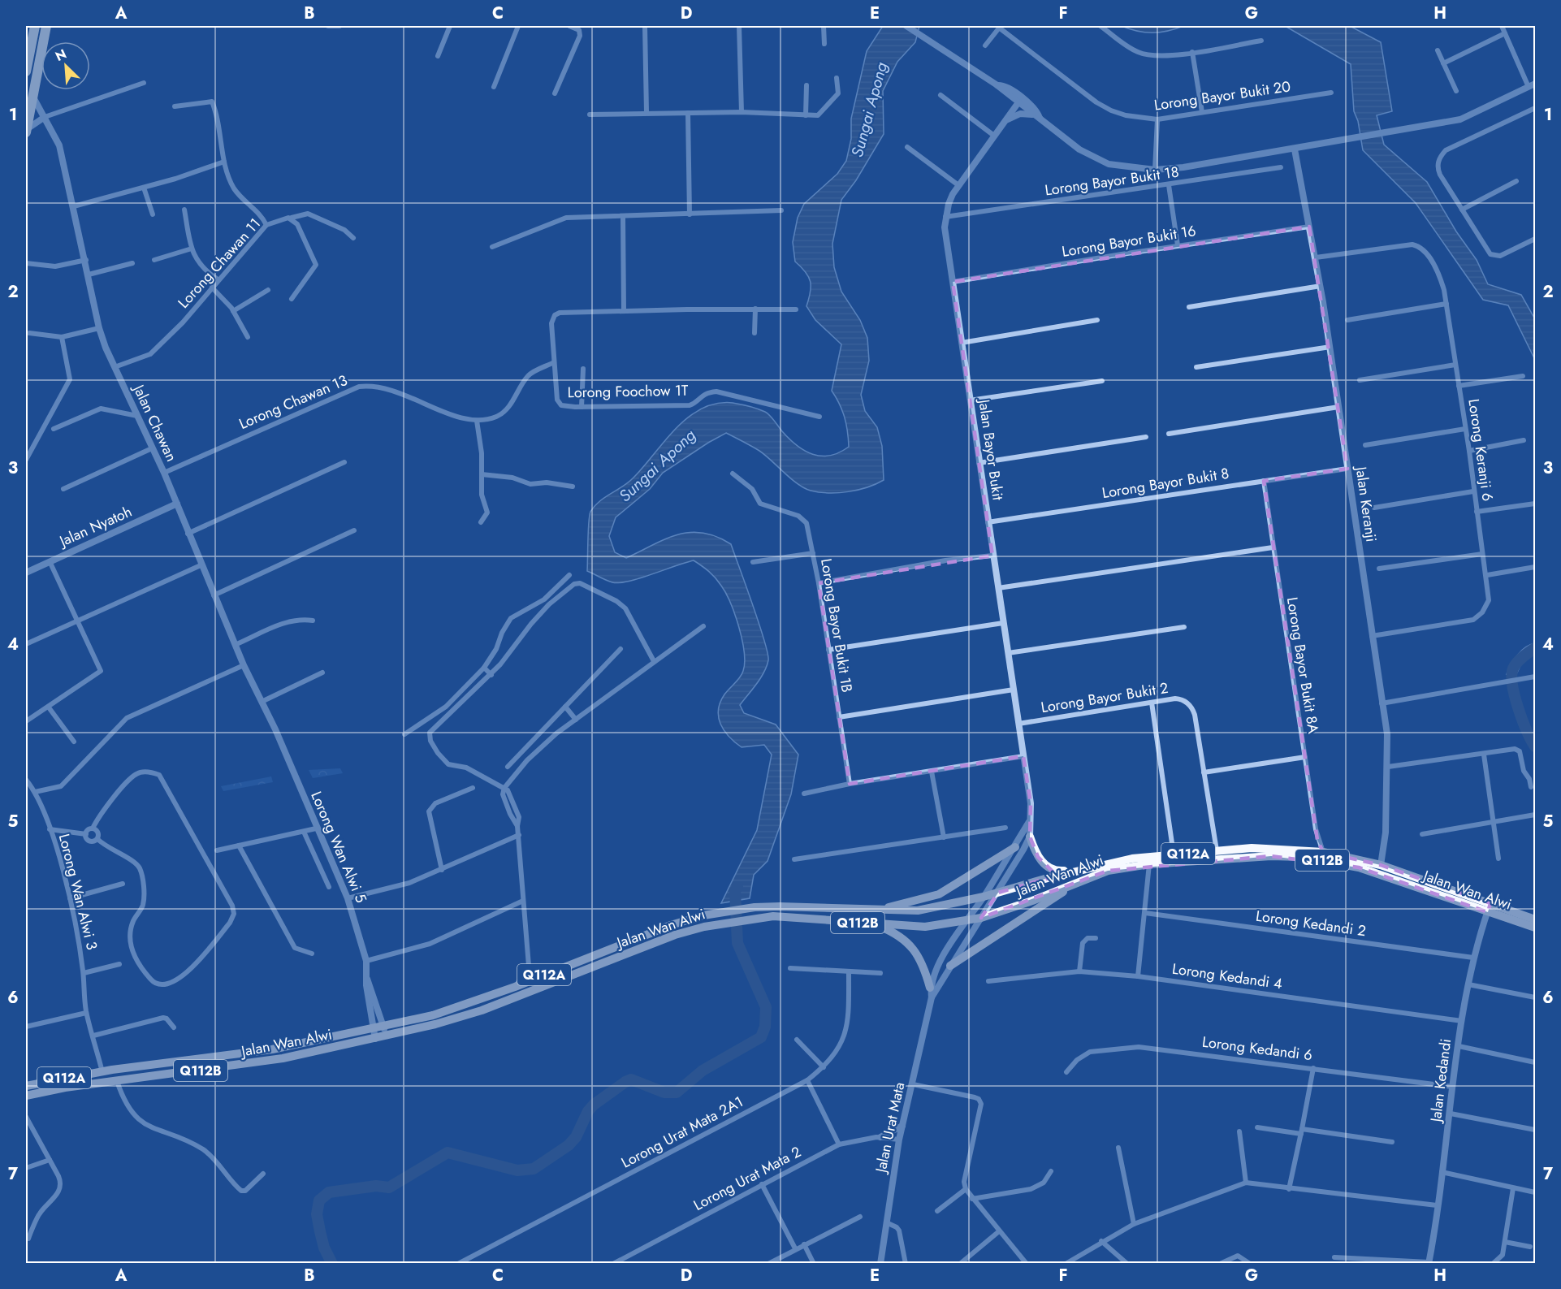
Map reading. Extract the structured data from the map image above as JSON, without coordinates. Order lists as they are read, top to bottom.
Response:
{
  "streets": {
    "main road": ["Q112A", "Q112B", "Jalan Wan Alwi"],
    "street": [
      "Lorong Bayor Bukit 20",
      "Lorong Bayor Bukit 18",
      "Lorong Bayor Bukit 16",
      "Lorong Chawan 11",
      "Lorong Foochow 1T",
      "Lorong Chawan 13",
      "Jalan Chawan",
      "Jalan Bayor Bukit",
      "Lorong Keranji 6",
      "Lorong Bayor Bukit 8",
      "Jalan Keranji",
      "Jalan Nyatoh",
      "Lorong Bayor Bukit 1B",
      "Lorong Bayor Bukit 8A",
      "Lorong Bayor Bukit 2",
      "Lorong Wan Alwi 5",
      "Lorong Wan Alwi 3",
      "Lorong Kedandi 2",
      "Lorong Kedandi 4",
      "Lorong Kedandi 6",
      "Jalan Kedandi",
      "Jalan Urat Mata",
      "Lorong Urat Mata 2A1",
      "Lorong Urat Mata 2"
    ]
  },
  "crossings": [
    ["Lorong Bayor Bukit 18", "Jalan Bayor Bukit"],
    ["Lorong Bayor Bukit 16", "Jalan Bayor Bukit"],
    ["Lorong Bayor Bukit 16", "Jalan Keranji"],
    ["Lorong Chawan 11", "Jalan Chawan"],
    ["Lorong Foochow 1T", "Lorong Chawan 13"],
    ["Lorong Chawan 13", "Jalan Chawan"],
    ["Jalan Chawan", "Jalan Nyatoh"],
    ["Jalan Chawan", "Lorong Wan Alwi 5"],
    ["Jalan Bayor Bukit", "Lorong Bayor Bukit 8"],
    ["Jalan Bayor Bukit", "Lorong Bayor Bukit 2"],
    ["Lorong Keranji 6", "Jalan Keranji"],
    ["Lorong Bayor Bukit 8", "Jalan Keranji"],
    ["Lorong Bayor Bukit 8", "Lorong Bayor Bukit 8A"],
    ["Jalan Keranji", "Jalan Wan Alwi"],
    ["Lorong Bayor Bukit 8A", "Jalan Wan Alwi"],
    ["Lorong Bayor Bukit 2", "Jalan Wan Alwi"],
    ["Lorong Wan Alwi 5", "Jalan Wan Alwi"],
    ["Jalan Wan Alwi", "Lorong Wan Alwi 3"],
    ["Jalan Wan Alwi", "Jalan Kedandi"],
    ["Lorong Kedandi 2", "Jalan Kedandi"],
    ["Lorong Kedandi 4", "Jalan Kedandi"],
    ["Lorong Kedandi 6", "Jalan Kedandi"],
    ["Jalan Urat Mata", "Lorong Urat Mata 2"]
  ],
  "water": ["Sungai Apong"],
  "north": "top left",
  "grid": {
    "columns": [
      "A",
      "B",
      "C",
      "D",
      "E",
      "F",
      "G",
      "H"
    ],
    "rows": [
      "1",
      "2",
      "3",
      "4",
      "5",
      "6",
      "7"
    ]
  }
}
